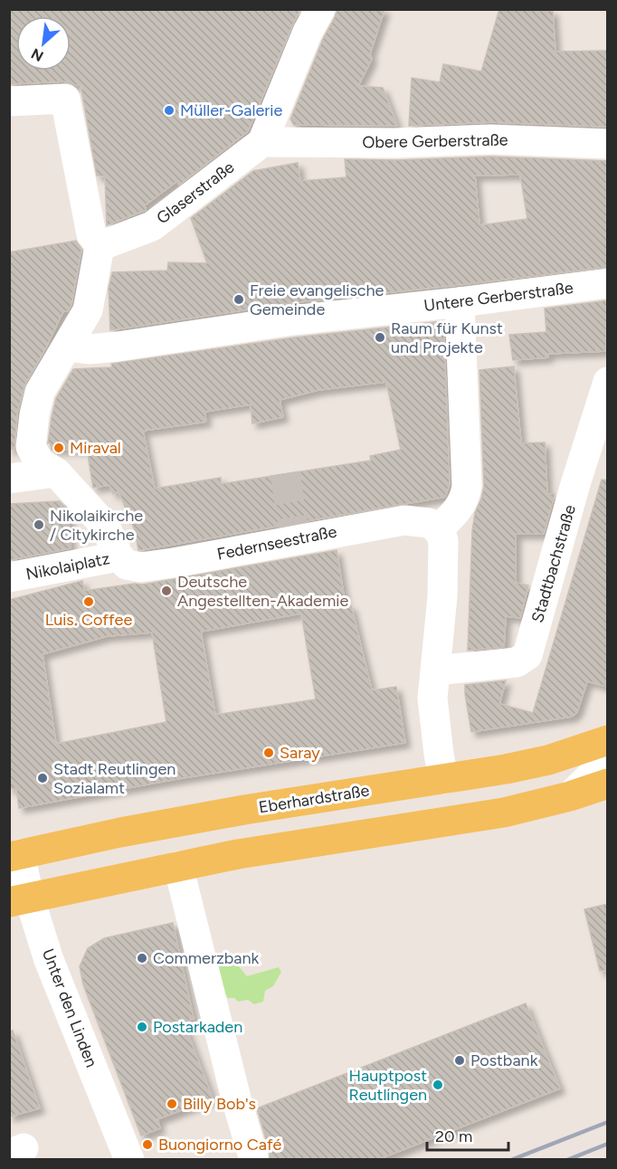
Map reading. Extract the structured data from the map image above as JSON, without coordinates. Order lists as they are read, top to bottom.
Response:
{
  "streets": {
    "main road": ["Eberhardstraße"],
    "street": [
      "Obere Gerberstraße",
      "Glaserstraße",
      "Untere Gerberstraße",
      "Federnseestraße",
      "Stadtbachstraße",
      "Nikolaiplatz",
      "Unter den Linden"
    ]
  },
  "crossings": [
    ["Obere Gerberstraße", "Glaserstraße"],
    ["Untere Gerberstraße", "Nikolaiplatz"],
    ["Federnseestraße", "Nikolaiplatz"],
    ["Eberhardstraße", "Unter den Linden"]
  ],
  "places": [
    "Müller-Galerie",
    "Freie evangelische Gemeinde",
    "Raum für Kunst und Projekte",
    "Miraval",
    "Nikolaikirche / Citykirche",
    "Deutsche Angestellten-Akademie",
    "Luis. Coffee",
    "Saray",
    "Stadt Reutlingen Sozialamt",
    "Commerzbank",
    "Postarkaden",
    "Postbank",
    "Hauptpost Reutlingen",
    "Billy Bob's",
    "Buongiorno Café"
  ],
  "scale_bar": "20 m",
  "north": "bottom left"
}
